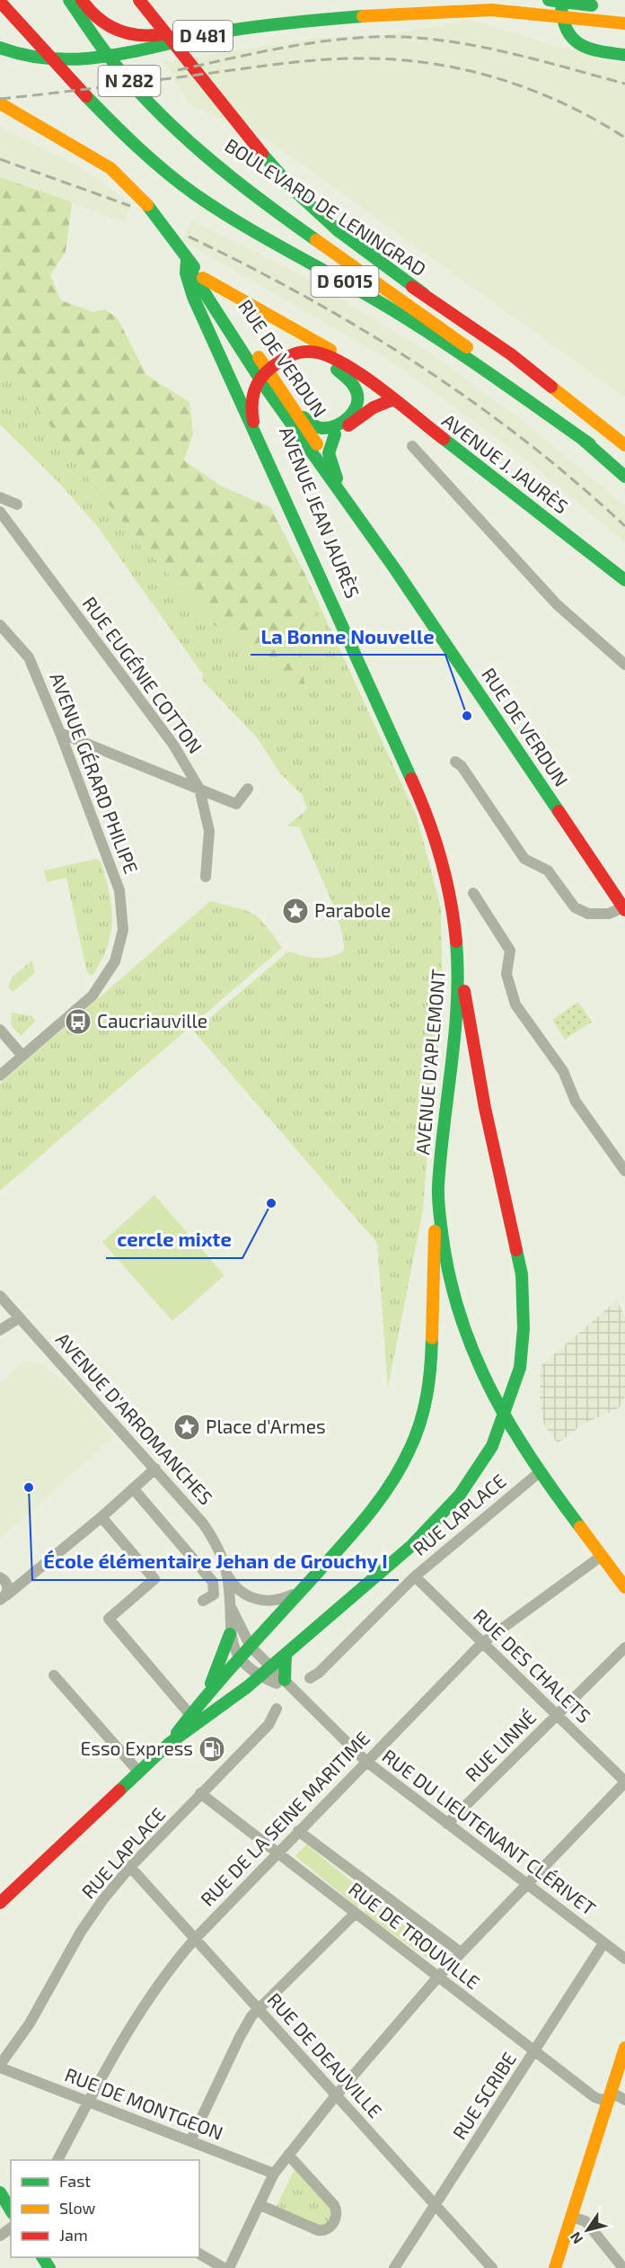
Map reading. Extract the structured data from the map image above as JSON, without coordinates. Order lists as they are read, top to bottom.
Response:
{
  "streets": {
    "main road": [
      "D 481",
      "N 282",
      "BOULEVARD DE LENINGRAD",
      "D 6015",
      "RUE DE VERDUN",
      "AVENUE J. JAURÈS",
      "AVENUE JEAN JAURÈS",
      "AVENUE D'APLEMONT"
    ],
    "street": [
      "RUE EUGÉNIE COTTON",
      "AVENUE GÉRARD PHILIPE",
      "AVENUE D'ARROMANCHES",
      "RUE LAPLACE",
      "RUE DES CHALETS",
      "RUE LINNÉ",
      "RUE DE LA SEINE MARITIME",
      "RUE DU LIEUTENANT CLÉRIVET",
      "RUE DE TROUVILLE",
      "RUE DE DEAUVILLE",
      "RUE SCRIBE",
      "RUE DE MONTGEON"
    ]
  },
  "crossings": [
    ["N 282", "BOULEVARD DE LENINGRAD"],
    ["BOULEVARD DE LENINGRAD", "D 6015"],
    ["RUE DE VERDUN", "AVENUE J. JAURÈS"],
    ["AVENUE JEAN JAURÈS", "AVENUE D'APLEMONT"],
    ["AVENUE D'APLEMONT", "RUE LAPLACE"],
    ["AVENUE D'APLEMONT", "RUE DE LA SEINE MARITIME"],
    ["AVENUE D'ARROMANCHES", "RUE DU LIEUTENANT CLÉRIVET"],
    ["RUE LAPLACE", "RUE DES CHALETS"],
    ["RUE LAPLACE", "RUE DE TROUVILLE"],
    ["RUE LAPLACE", "RUE DE DEAUVILLE"],
    ["RUE LAPLACE", "RUE DE MONTGEON"],
    ["RUE DES CHALETS", "RUE LINNÉ"],
    ["RUE DES CHALETS", "RUE DE LA SEINE MARITIME"],
    ["RUE LINNÉ", "RUE DU LIEUTENANT CLÉRIVET"],
    ["RUE DE LA SEINE MARITIME", "RUE DU LIEUTENANT CLÉRIVET"],
    ["RUE DE LA SEINE MARITIME", "RUE DE TROUVILLE"],
    ["RUE DE LA SEINE MARITIME", "RUE DE DEAUVILLE"],
    ["RUE DE LA SEINE MARITIME", "RUE DE MONTGEON"],
    ["RUE DU LIEUTENANT CLÉRIVET", "RUE SCRIBE"],
    ["RUE DE TROUVILLE", "RUE SCRIBE"],
    ["RUE DE DEAUVILLE", "RUE SCRIBE"]
  ],
  "places": {
    "other": ["La Bonne Nouvelle", "cercle mixte", "École élémentaire Jehan de Grouchy I"],
    "place": ["Parabole", "Place d'Armes"],
    "bus stop": ["Caucriauville"],
    "fuel station": ["Esso Express"]
  },
  "legend": ["Fast", "Slow", "Jam"],
  "north": "bottom left"
}
